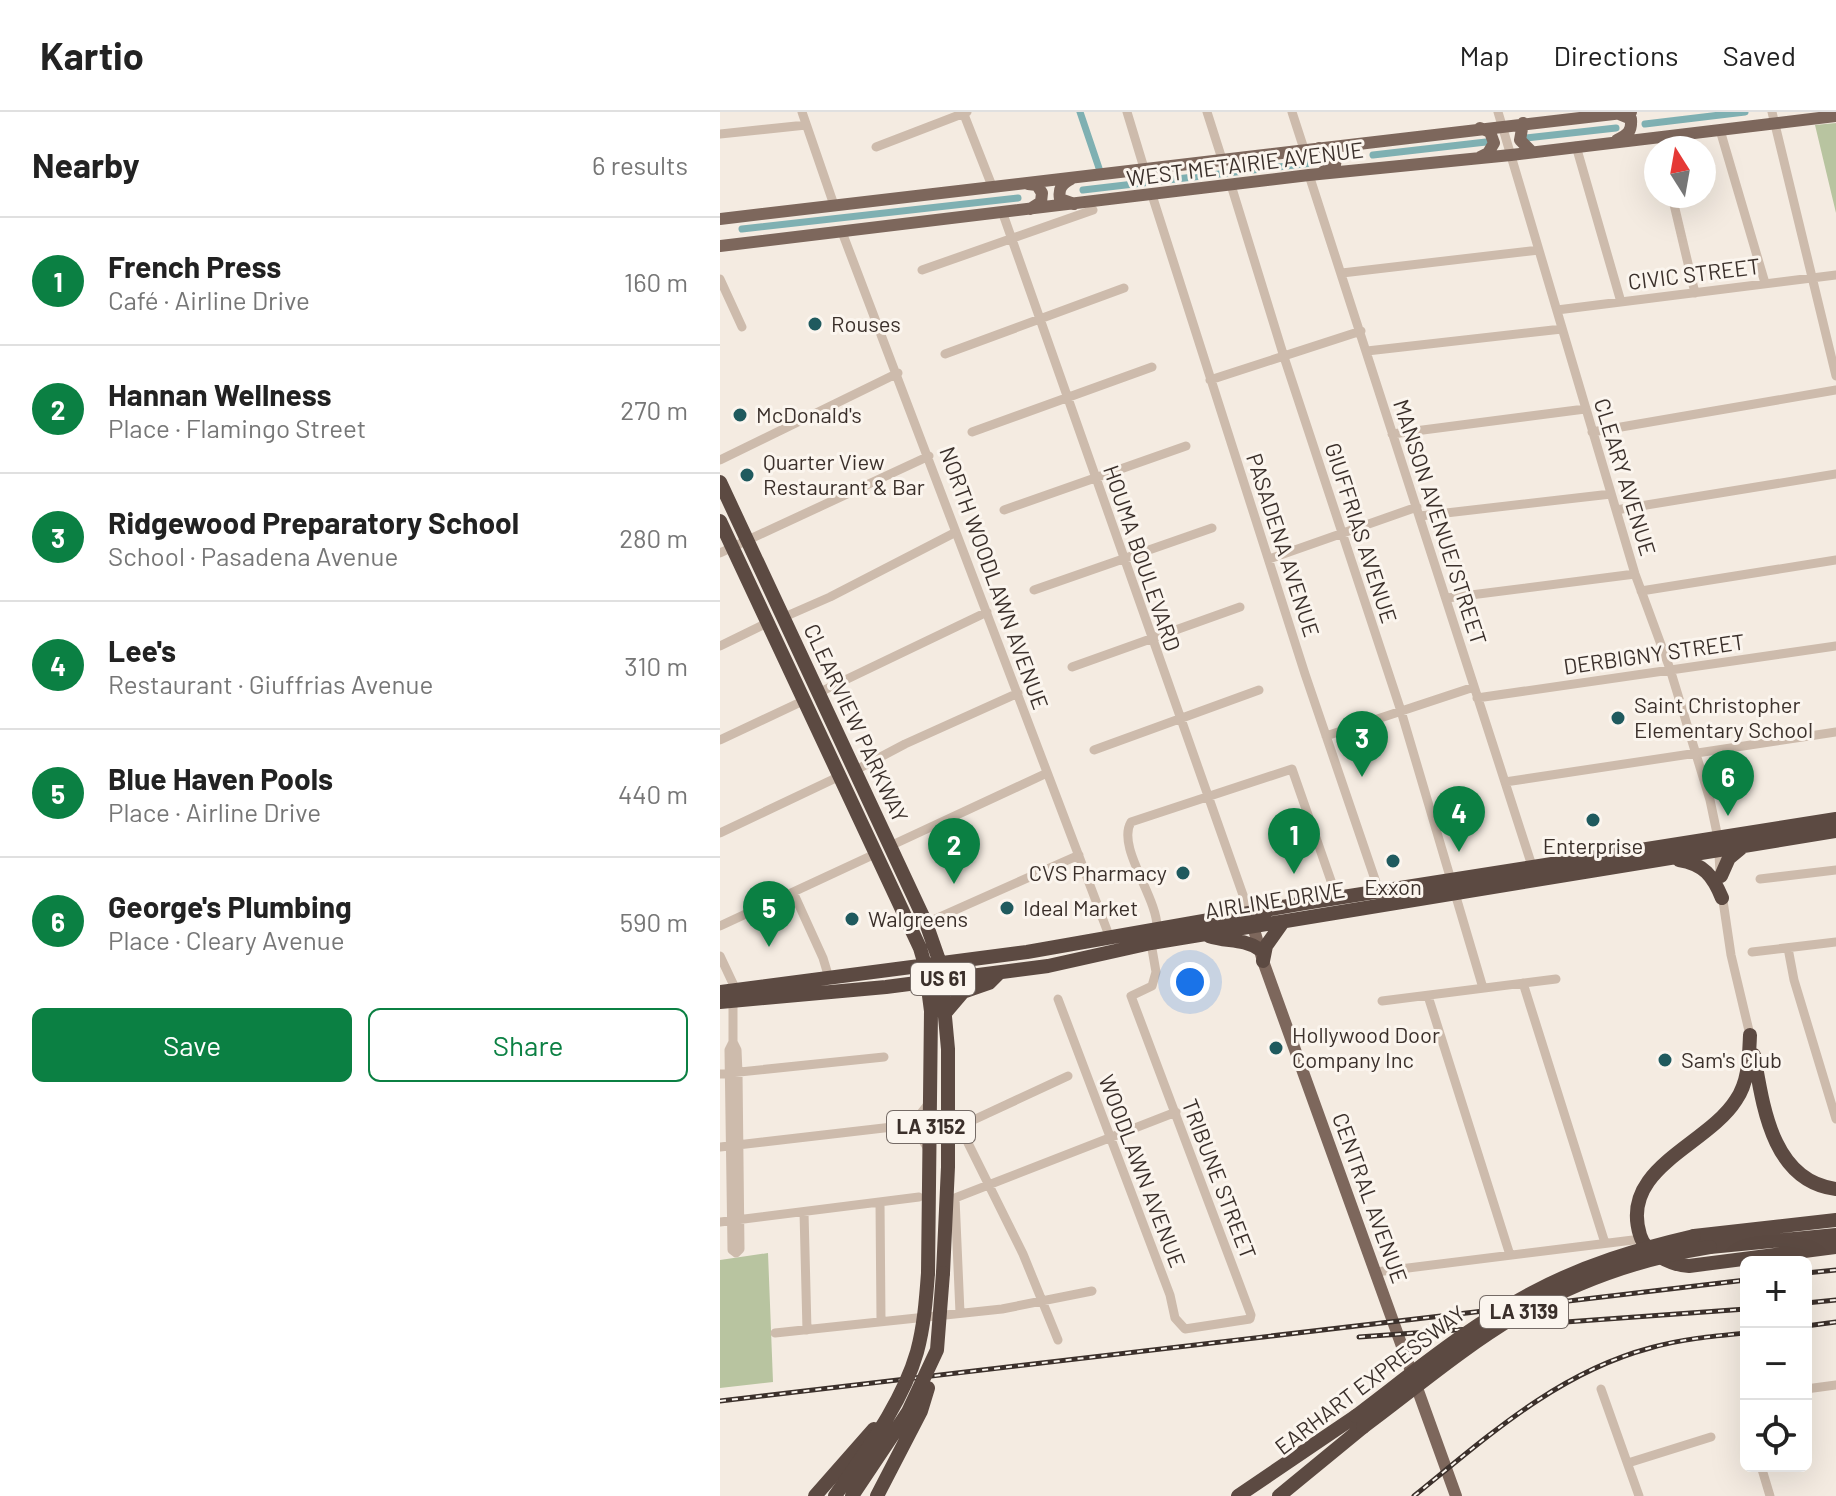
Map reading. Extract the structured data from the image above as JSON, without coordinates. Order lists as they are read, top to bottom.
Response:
{
  "streets": {
    "highway": [
      "CLEARVIEW PARKWAY",
      "AIRLINE DRIVE",
      "US 61",
      "LA 3152",
      "LA 3139",
      "EARHART EXPRESSWAY"
    ],
    "main road": ["WEST METAIRIE AVENUE", "CENTRAL AVENUE"],
    "street": [
      "CIVIC STREET",
      "CLEARY AVENUE",
      "MANSON AVENUE/STREET",
      "GIUFFRIAS AVENUE",
      "PASADENA AVENUE",
      "HOUMA BOULEVARD",
      "NORTH WOODLAWN AVENUE",
      "DERBIGNY STREET",
      "WOODLAWN AVENUE",
      "TRIBUNE STREET"
    ]
  },
  "crossings": [
    ["WEST METAIRIE AVENUE", "CLEARY AVENUE"],
    ["WEST METAIRIE AVENUE", "MANSON AVENUE/STREET"],
    ["WEST METAIRIE AVENUE", "GIUFFRIAS AVENUE"],
    ["WEST METAIRIE AVENUE", "PASADENA AVENUE"],
    ["WEST METAIRIE AVENUE", "HOUMA BOULEVARD"],
    ["WEST METAIRIE AVENUE", "NORTH WOODLAWN AVENUE"],
    ["CIVIC STREET", "CLEARY AVENUE"],
    ["CLEARY AVENUE", "DERBIGNY STREET"],
    ["CLEARY AVENUE", "AIRLINE DRIVE"],
    ["MANSON AVENUE/STREET", "DERBIGNY STREET"],
    ["MANSON AVENUE/STREET", "AIRLINE DRIVE"],
    ["GIUFFRIAS AVENUE", "DERBIGNY STREET"],
    ["GIUFFRIAS AVENUE", "AIRLINE DRIVE"],
    ["PASADENA AVENUE", "DERBIGNY STREET"],
    ["PASADENA AVENUE", "AIRLINE DRIVE"],
    ["HOUMA BOULEVARD", "AIRLINE DRIVE"],
    ["HOUMA BOULEVARD", "CENTRAL AVENUE"],
    ["NORTH WOODLAWN AVENUE", "AIRLINE DRIVE"],
    ["CLEARVIEW PARKWAY", "AIRLINE DRIVE"],
    ["CLEARVIEW PARKWAY", "LA 3152"],
    ["AIRLINE DRIVE", "LA 3152"],
    ["AIRLINE DRIVE", "TRIBUNE STREET"],
    ["AIRLINE DRIVE", "CENTRAL AVENUE"],
    ["WOODLAWN AVENUE", "TRIBUNE STREET"]
  ],
  "places": [
    "Rouses",
    "McDonald's",
    "Quarter View Restaurant & Bar",
    "Saint Christopher Elementary School",
    "Enterprise",
    "Exxon",
    "CVS Pharmacy",
    "Ideal Market",
    "Walgreens",
    "Hollywood Door Company Inc",
    "Sam's Club"
  ],
  "north": "top",
  "page": {
    "header": "Kartio",
    "nav": ["Map", "Directions", "Saved"],
    "heading": ["Nearby", "6 results"],
    "list": [
      {
        "mark": "1",
        "name": "French Press",
        "note": "Café · Airline Drive",
        "value": "160 m"
      },
      {
        "mark": "2",
        "name": "Hannan Wellness",
        "note": "Place · Flamingo Street",
        "value": "270 m"
      },
      {
        "mark": "3",
        "name": "Ridgewood Preparatory School",
        "note": "School · Pasadena Avenue",
        "value": "280 m"
      },
      {
        "mark": "4",
        "name": "Lee's",
        "note": "Restaurant · Giuffrias Avenue",
        "value": "310 m"
      },
      {
        "mark": "5",
        "name": "Blue Haven Pools",
        "note": "Place · Airline Drive",
        "value": "440 m"
      },
      {
        "mark": "6",
        "name": "George's Plumbing",
        "note": "Place · Cleary Avenue",
        "value": "590 m"
      }
    ],
    "pins": [
      "3",
      "6",
      "4",
      "1",
      "2",
      "5"
    ],
    "buttons": ["Save", "Share"],
    "map_buttons": ["+", "−"]
  }
}
